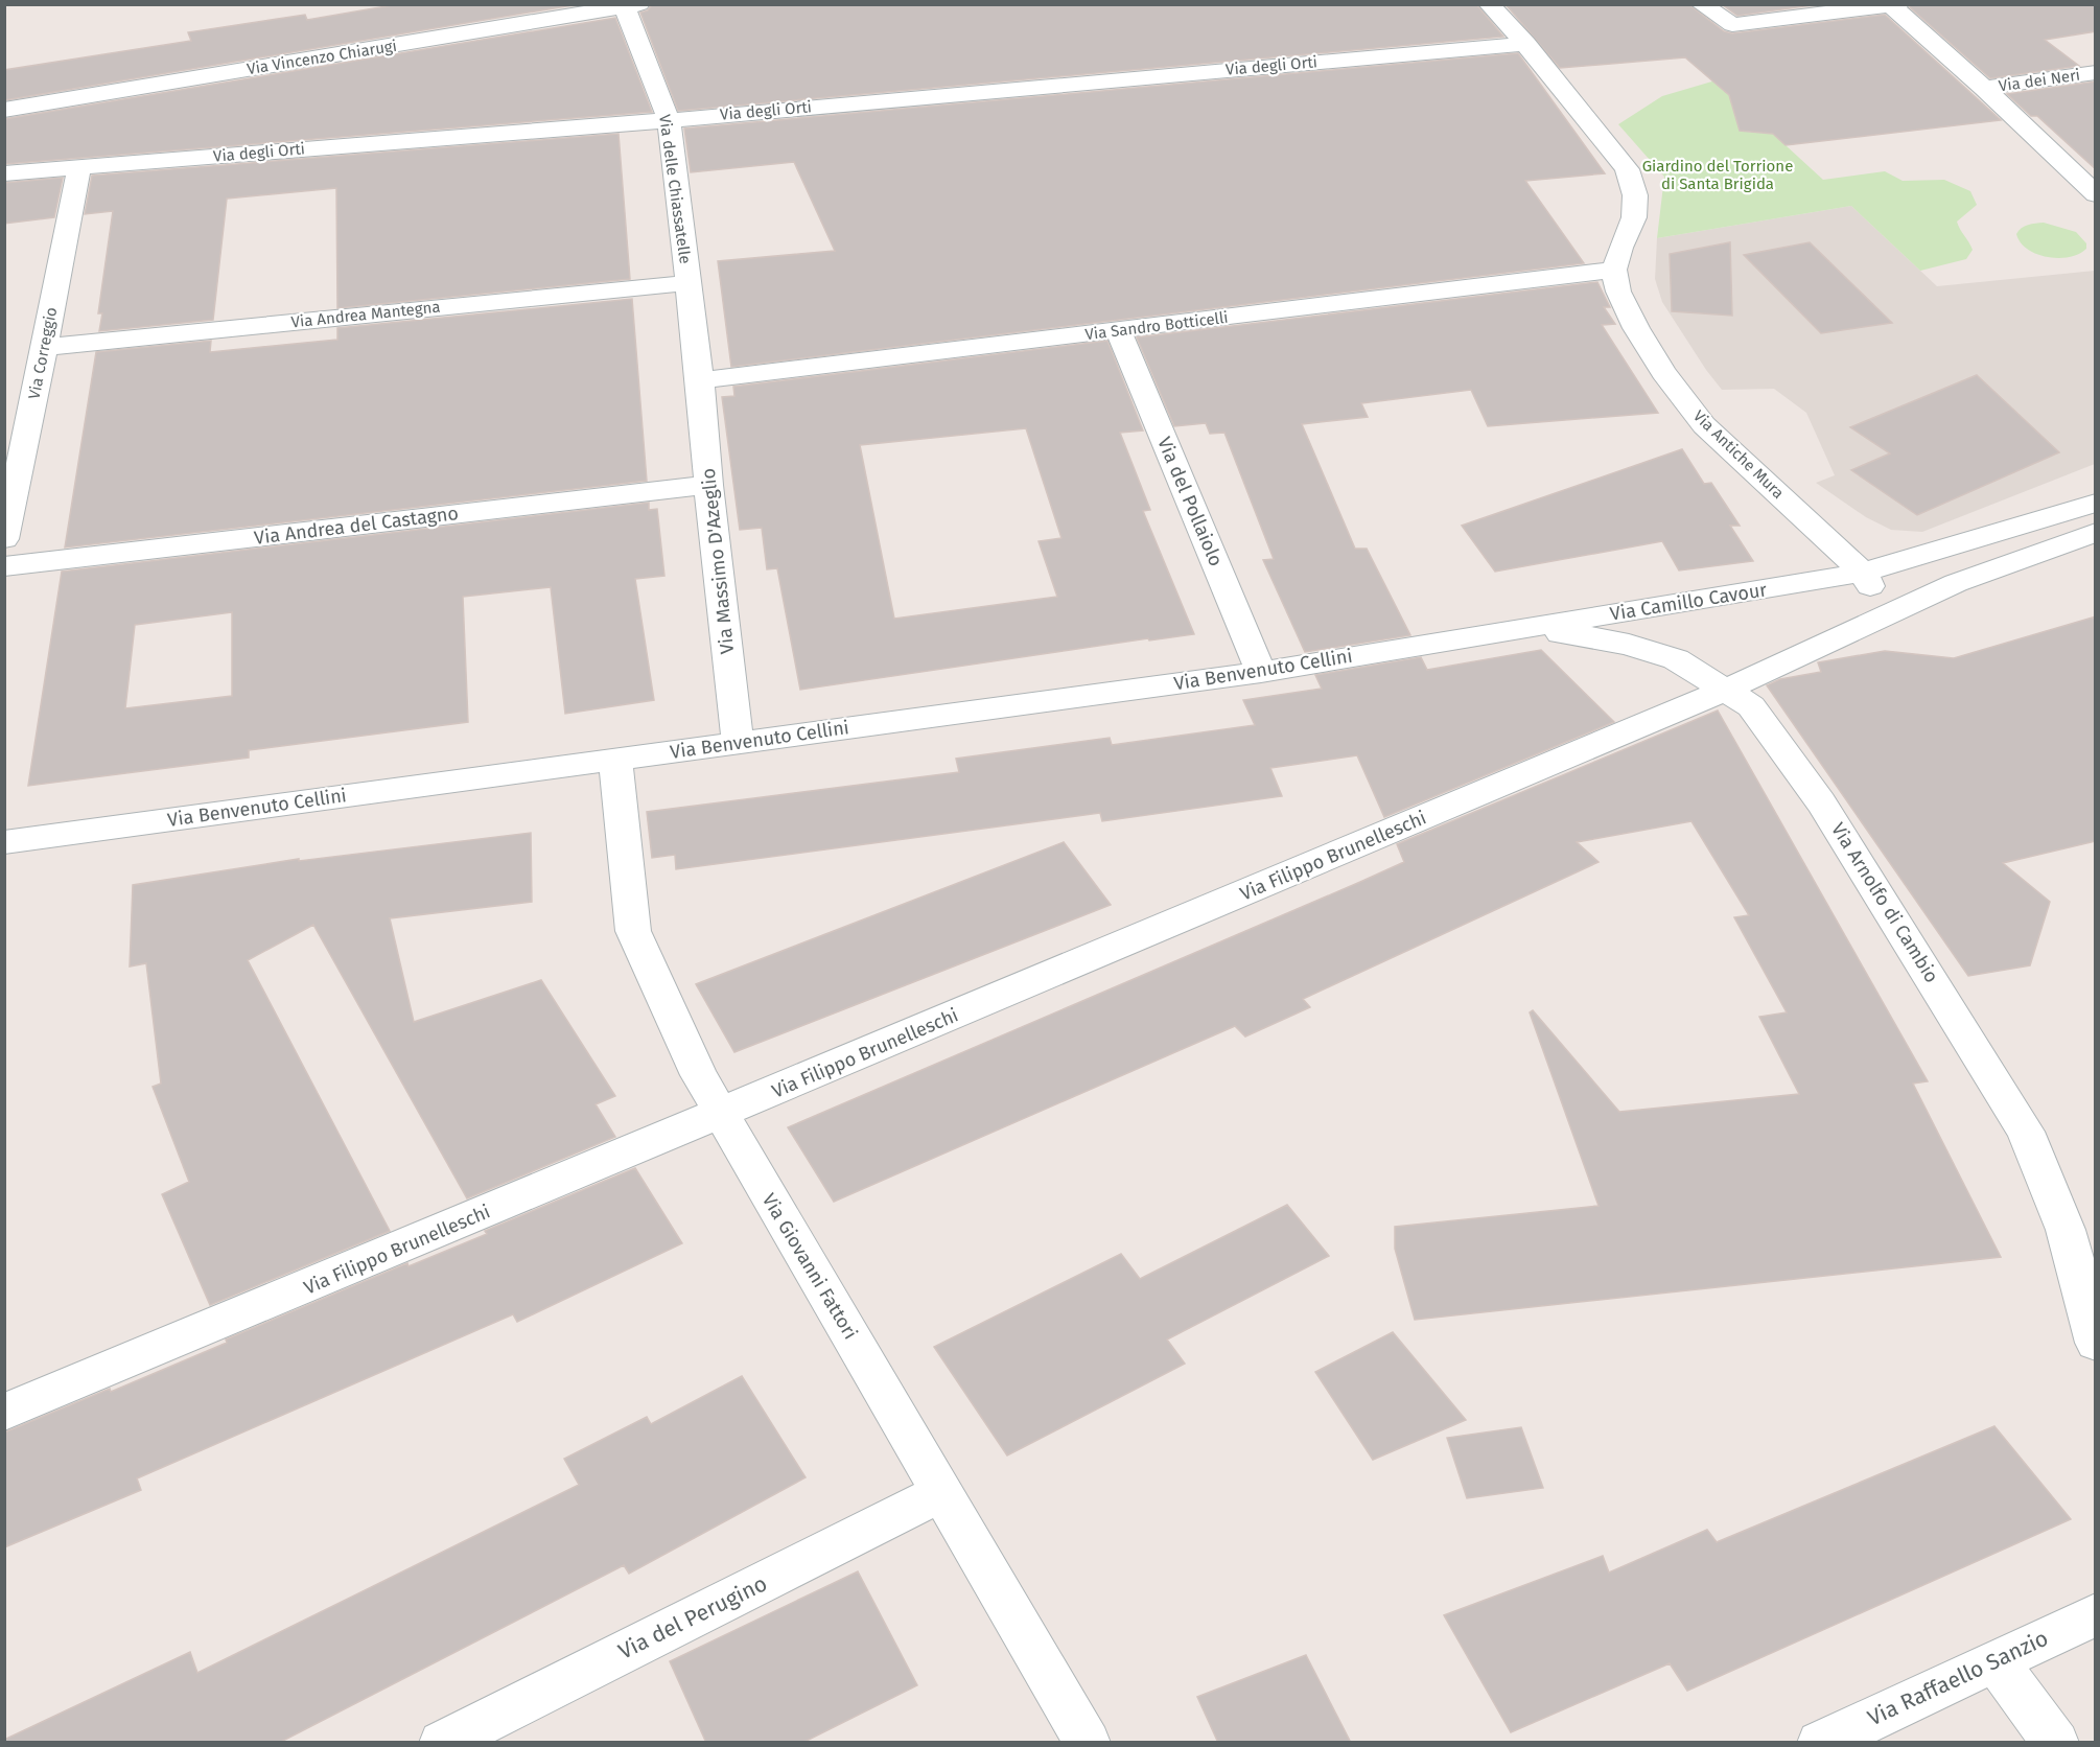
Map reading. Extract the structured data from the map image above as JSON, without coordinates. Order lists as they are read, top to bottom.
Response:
{
  "streets": {
    "street": [
      "Via Vincenzo Chiarugi",
      "Via degli Orti",
      "Via dei Neri",
      "Via delle Chiassatelle",
      "Via Andrea Mantegna",
      "Via Sandro Botticelli",
      "Via Correggio",
      "Via Antiche Mura",
      "Via del Pollaiolo",
      "Via Andrea del Castagno",
      "Via Massimo D'Azeglio",
      "Via Camillo Cavour",
      "Via Benvenuto Cellini",
      "Via Filippo Brunelleschi",
      "Via Arnolfo di Cambio",
      "Via Giovanni Fattori",
      "Via del Perugino",
      "Via Raffaello Sanzio"
    ]
  },
  "crossings": [
    ["Via Vincenzo Chiarugi", "Via delle Chiassatelle"],
    ["Via degli Orti", "Via delle Chiassatelle"],
    ["Via degli Orti", "Via Correggio"],
    ["Via delle Chiassatelle", "Via Andrea Mantegna"],
    ["Via delle Chiassatelle", "Via Sandro Botticelli"],
    ["Via delle Chiassatelle", "Via Massimo D'Azeglio"],
    ["Via Andrea Mantegna", "Via Correggio"],
    ["Via Sandro Botticelli", "Via Antiche Mura"],
    ["Via Sandro Botticelli", "Via del Pollaiolo"],
    ["Via Sandro Botticelli", "Via Massimo D'Azeglio"],
    ["Via Antiche Mura", "Via Camillo Cavour"],
    ["Via del Pollaiolo", "Via Benvenuto Cellini"],
    ["Via Andrea del Castagno", "Via Massimo D'Azeglio"],
    ["Via Massimo D'Azeglio", "Via Benvenuto Cellini"],
    ["Via Camillo Cavour", "Via Benvenuto Cellini"],
    ["Via Camillo Cavour", "Via Arnolfo di Cambio"],
    ["Via Benvenuto Cellini", "Via Arnolfo di Cambio"],
    ["Via Benvenuto Cellini", "Via Giovanni Fattori"],
    ["Via Filippo Brunelleschi", "Via Arnolfo di Cambio"],
    ["Via Filippo Brunelleschi", "Via Giovanni Fattori"],
    ["Via Giovanni Fattori", "Via del Perugino"]
  ],
  "parks": ["Giardino del Torrione di Santa Brigida"]
}
